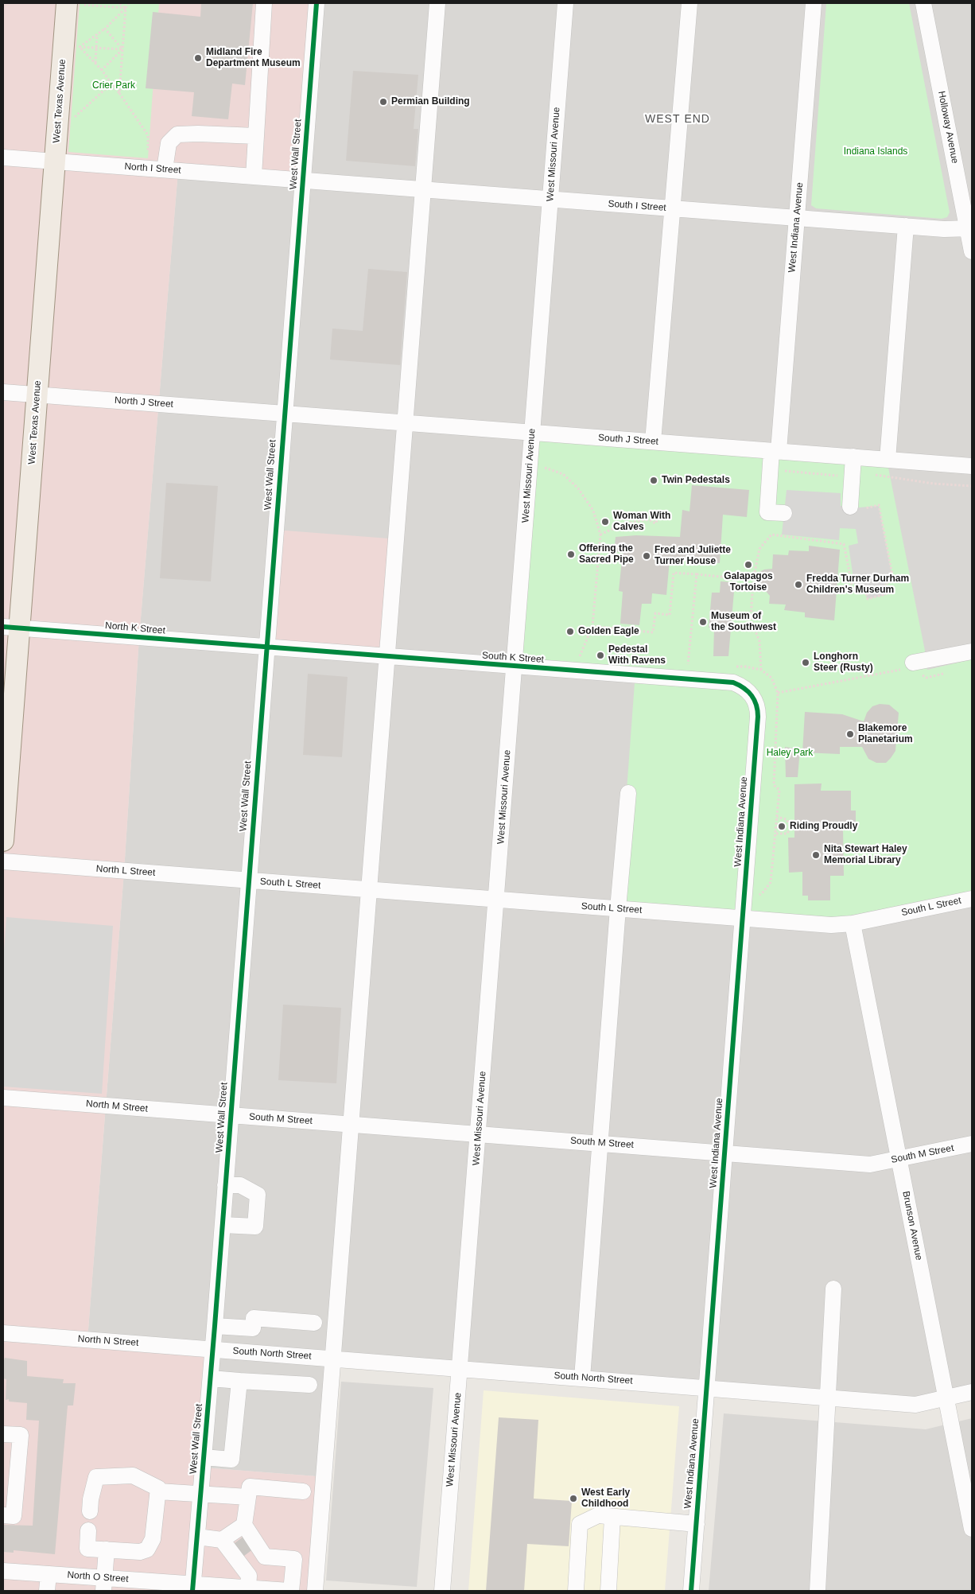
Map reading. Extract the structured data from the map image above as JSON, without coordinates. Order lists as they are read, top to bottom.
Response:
{
  "streets": {
    "main road": ["West Texas Avenue"],
    "street": [
      "Holloway Avenue",
      "West Wall Street",
      "West Missouri Avenue",
      "North I Street",
      "South I Street",
      "West Indiana Avenue",
      "North J Street",
      "South J Street",
      "North K Street",
      "South K Street",
      "North L Street",
      "South L Street",
      "North M Street",
      "South M Street",
      "Brunson Avenue",
      "North N Street",
      "South North Street",
      "North O Street"
    ]
  },
  "crossings": [
    ["West Texas Avenue", "North I Street"],
    ["West Texas Avenue", "North J Street"],
    ["West Texas Avenue", "North K Street"],
    ["Holloway Avenue", "South I Street"],
    ["West Wall Street", "North I Street"],
    ["West Wall Street", "South I Street"],
    ["West Wall Street", "North J Street"],
    ["West Wall Street", "South J Street"],
    ["West Wall Street", "North K Street"],
    ["West Wall Street", "South K Street"],
    ["West Wall Street", "North L Street"],
    ["West Wall Street", "South L Street"],
    ["West Wall Street", "North M Street"],
    ["West Wall Street", "South M Street"],
    ["West Wall Street", "North N Street"],
    ["West Wall Street", "South North Street"],
    ["West Wall Street", "North O Street"],
    ["West Missouri Avenue", "South I Street"],
    ["West Missouri Avenue", "South J Street"],
    ["West Missouri Avenue", "South K Street"],
    ["West Missouri Avenue", "South L Street"],
    ["West Missouri Avenue", "South M Street"],
    ["West Missouri Avenue", "South North Street"],
    ["North I Street", "South I Street"],
    ["South I Street", "West Indiana Avenue"],
    ["West Indiana Avenue", "South J Street"],
    ["West Indiana Avenue", "South K Street"],
    ["West Indiana Avenue", "South L Street"],
    ["West Indiana Avenue", "South M Street"],
    ["West Indiana Avenue", "South North Street"],
    ["North J Street", "South J Street"],
    ["North K Street", "South K Street"],
    ["North L Street", "South L Street"],
    ["South L Street", "Brunson Avenue"],
    ["North M Street", "South M Street"],
    ["South M Street", "Brunson Avenue"],
    ["Brunson Avenue", "South North Street"],
    ["North N Street", "South North Street"]
  ],
  "districts": ["WEST END"],
  "parks": ["Crier Park", "Indiana Islands", "Haley Park"],
  "places": [
    "Midland Fire Department Museum",
    "Permian Building",
    "Twin Pedestals",
    "Woman With Calves",
    "Offering the Sacred Pipe",
    "Fred and Juliette Turner House",
    "Galapagos Tortoise",
    "Fredda Turner Durham Children's Museum",
    "Museum of the Southwest",
    "Golden Eagle",
    "Pedestal With Ravens",
    "Longhorn Steer (Rusty)",
    "Blakemore Planetarium",
    "Riding Proudly",
    "Nita Stewart Haley Memorial Library",
    "West Early Childhood"
  ]
}
